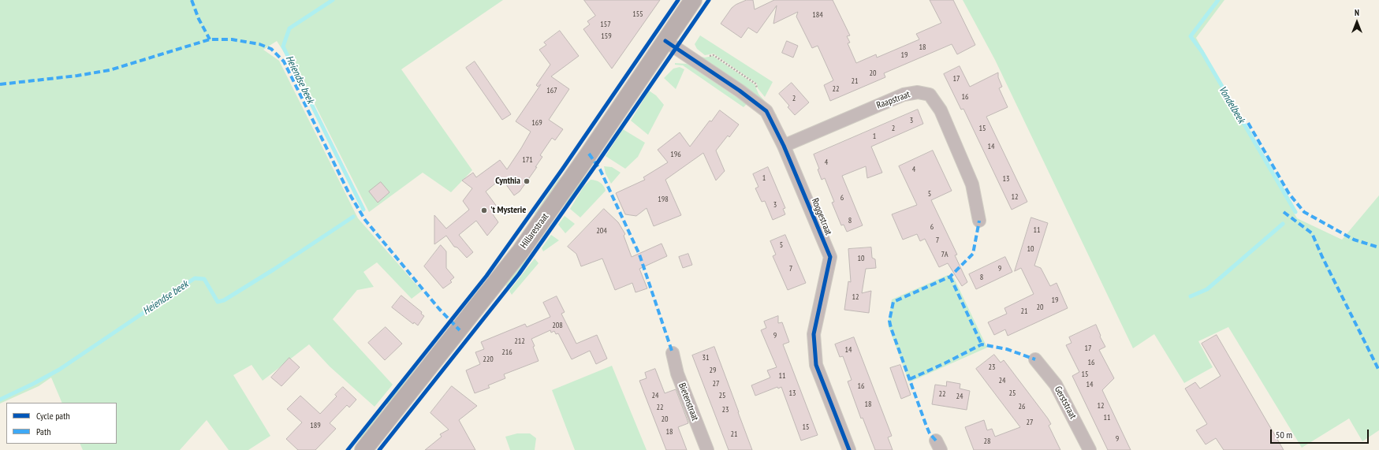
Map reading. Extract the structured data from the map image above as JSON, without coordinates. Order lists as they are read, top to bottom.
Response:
{
  "streets": {
    "main road": ["Hillarestraat"],
    "street": [
      "Raapstraat",
      "Roggestraat",
      "Bietenstraat",
      "Gerststraat"
    ]
  },
  "crossings": [
    ["Raapstraat", "Roggestraat"],
    ["Roggestraat", "Hillarestraat"]
  ],
  "water": ["Heiendse beek", "Vondelbeek"],
  "places": ["Cynthia", "'t Mysterie"],
  "house_numbers": [
    "155",
    "184",
    "157",
    "159",
    "18",
    "19",
    "20",
    "17",
    "21",
    "22",
    "167",
    "16",
    "2",
    "3",
    "169",
    "2",
    "15",
    "1",
    "14",
    "196",
    "171",
    "4",
    "4",
    "1",
    "13",
    "5",
    "12",
    "6",
    "198",
    "3",
    "8",
    "6",
    "11",
    "204",
    "7",
    "5",
    "10",
    "7A",
    "10",
    "7",
    "9",
    "8",
    "12",
    "19",
    "20",
    "21",
    "208",
    "9",
    "212",
    "17",
    "14",
    "216",
    "31",
    "220",
    "16",
    "23",
    "29",
    "15",
    "11",
    "24",
    "27",
    "14",
    "16",
    "13",
    "25",
    "22",
    "24",
    "25",
    "24",
    "18",
    "12",
    "26",
    "22",
    "23",
    "11",
    "20",
    "27",
    "189",
    "15",
    "18",
    "21",
    "9",
    "28"
  ],
  "legend": ["Cycle path", "Path"],
  "scale_bar": "50 m",
  "north": "top"
}
